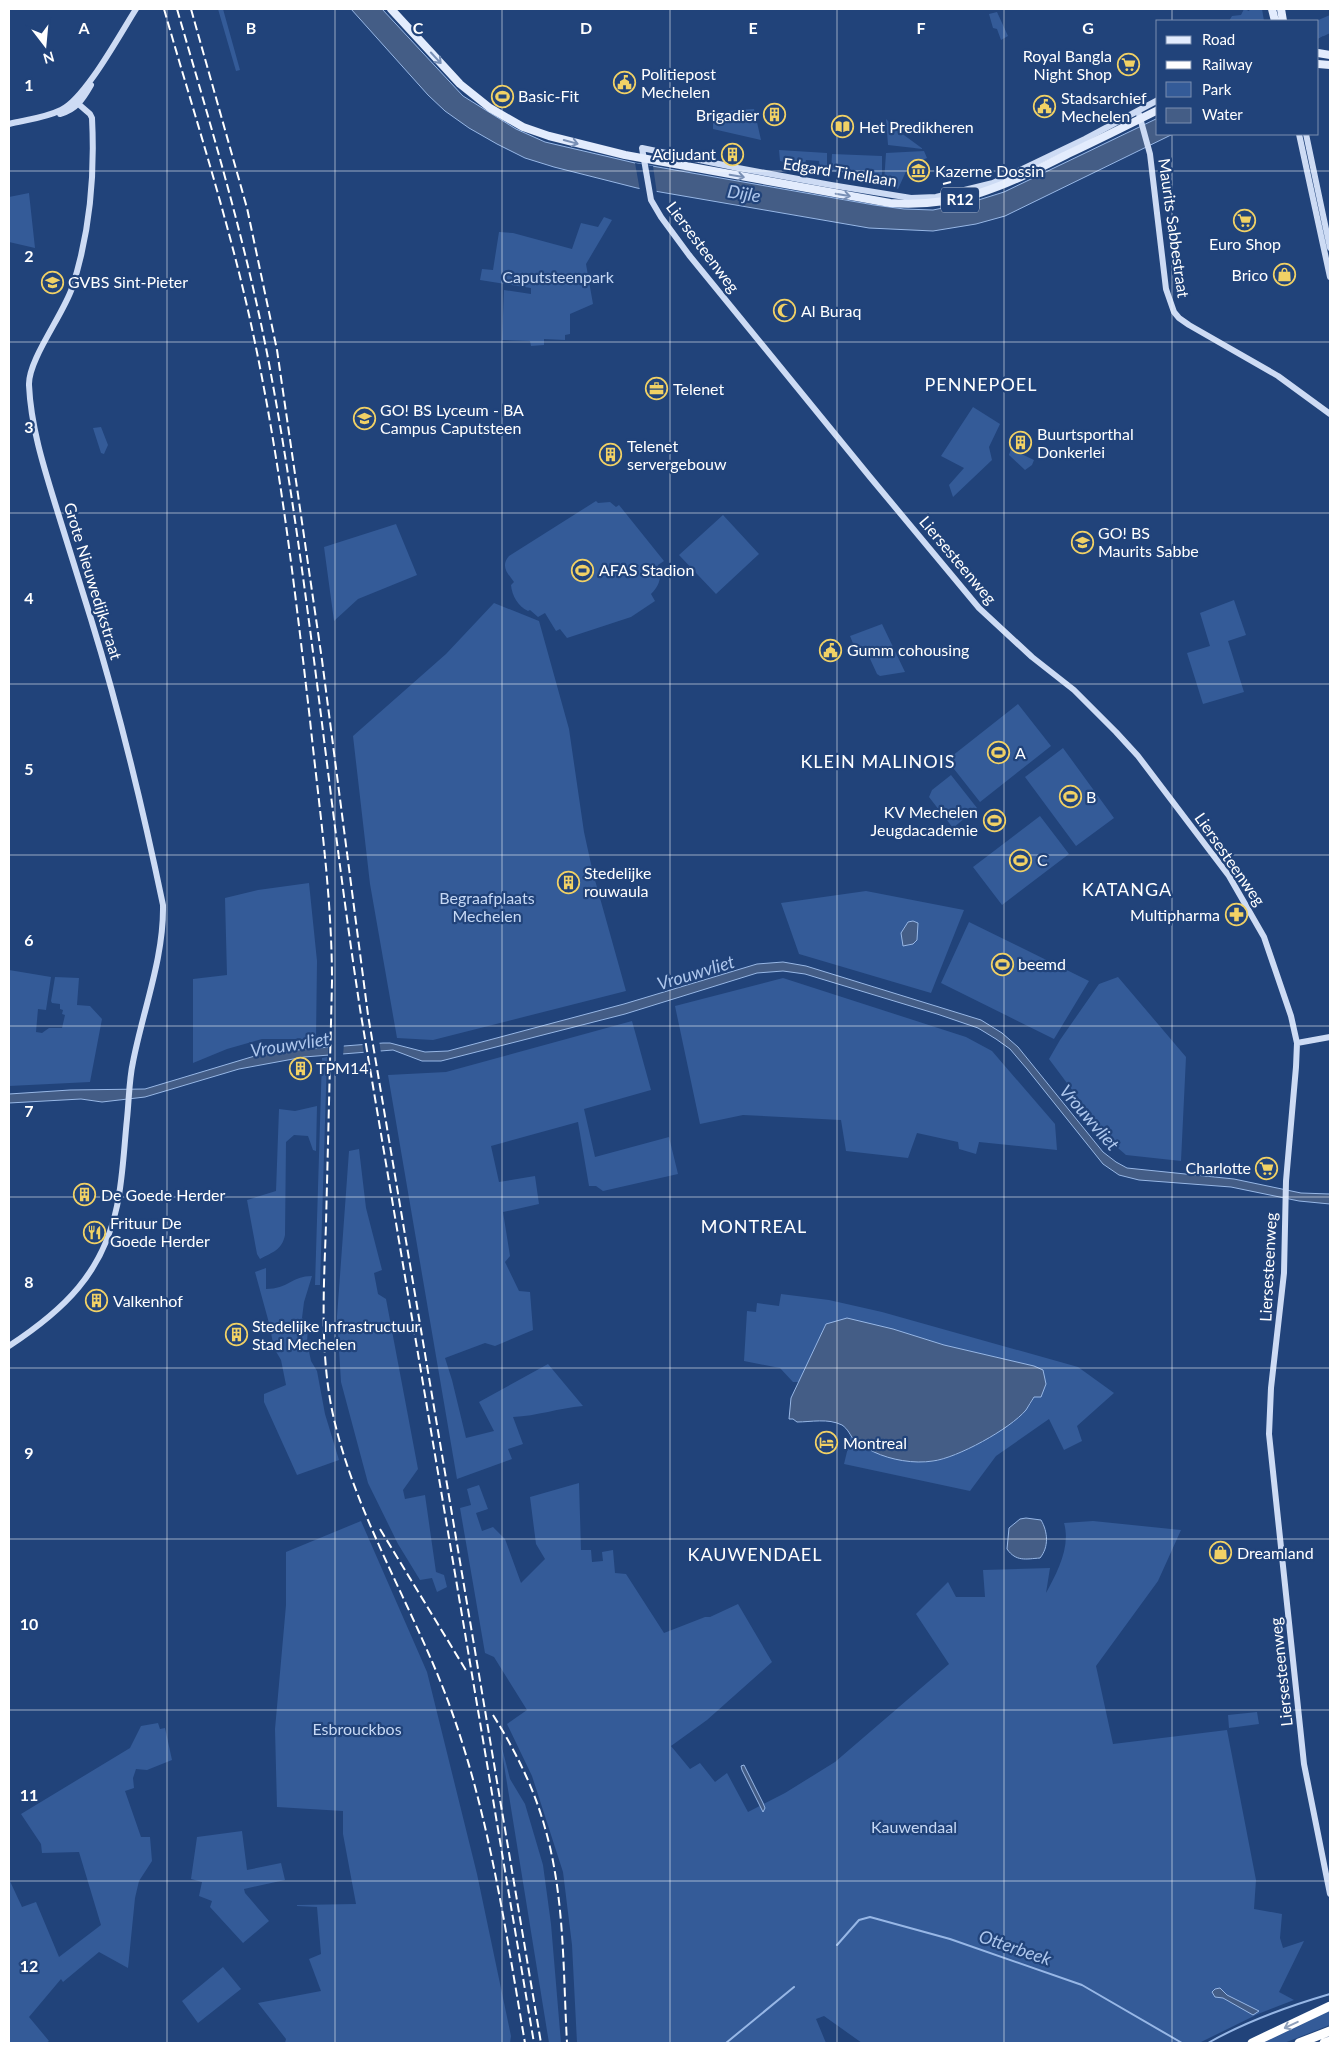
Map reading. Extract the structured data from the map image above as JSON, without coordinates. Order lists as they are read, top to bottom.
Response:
{
  "streets": {
    "main road": [
      "Edgard Tinellaan",
      "R12",
      "Maurits Sabbestraat",
      "Liersesteenweg",
      "Grote Nieuwedijkstraat"
    ]
  },
  "crossings": [
    ["Edgard Tinellaan", "R12"],
    ["Edgard Tinellaan", "Maurits Sabbestraat"],
    ["Edgard Tinellaan", "Liersesteenweg"],
    ["R12", "Maurits Sabbestraat"],
    ["R12", "Liersesteenweg"]
  ],
  "districts": [
    "PENNEPOEL",
    "KLEIN MALINOIS",
    "KATANGA",
    "MONTREAL",
    "KAUWENDAEL"
  ],
  "water": ["Dijle", "Vrouwvliet", "Otterbeek"],
  "parks": [
    "Caputsteenpark",
    "Begraafplaats Mechelen",
    "Esbrouckbos",
    "Kauwendaal"
  ],
  "places": {
    "supermarket": ["Royal Bangla Night Shop", "Euro Shop", "Charlotte"],
    "public building": ["Politiepost Mechelen", "Stadsarchief Mechelen", "Gumm cohousing"],
    "sports": [
      "Basic-Fit",
      "AFAS Stadion",
      "A",
      "B",
      "KV Mechelen Jeugdacademie",
      "C",
      "beemd"
    ],
    "building": [
      "Brigadier",
      "Adjudant",
      "Buurtsporthal Donkerlei",
      "Telenet servergebouw",
      "Stedelijke rouwaula",
      "TPM14",
      "De Goede Herder",
      "Valkenhof",
      "Stedelijke Infrastructuur Stad Mechelen"
    ],
    "library": ["Het Predikheren"],
    "museum": ["Kazerne Dossin"],
    "shop": ["Brico", "Dreamland"],
    "school or university": ["GVBS Sint-Pieter", "GO! BS Lyceum - BA Campus Caputsteen", "GO! BS Maurits Sabbe"],
    "mosque": ["Al Buraq"],
    "office": ["Telenet"],
    "pharmacy": ["Multipharma"],
    "restaurant": ["Frituur De Goede Herder"],
    "hotel": ["Montreal"]
  },
  "legend": [
    "Road",
    "Railway",
    "Park",
    "Water"
  ],
  "north": "bottom",
  "grid": {
    "columns": [
      "A",
      "B",
      "C",
      "D",
      "E",
      "F",
      "G"
    ],
    "rows": [
      "1",
      "2",
      "3",
      "4",
      "5",
      "6",
      "7",
      "8",
      "9",
      "10",
      "11",
      "12"
    ]
  }
}
